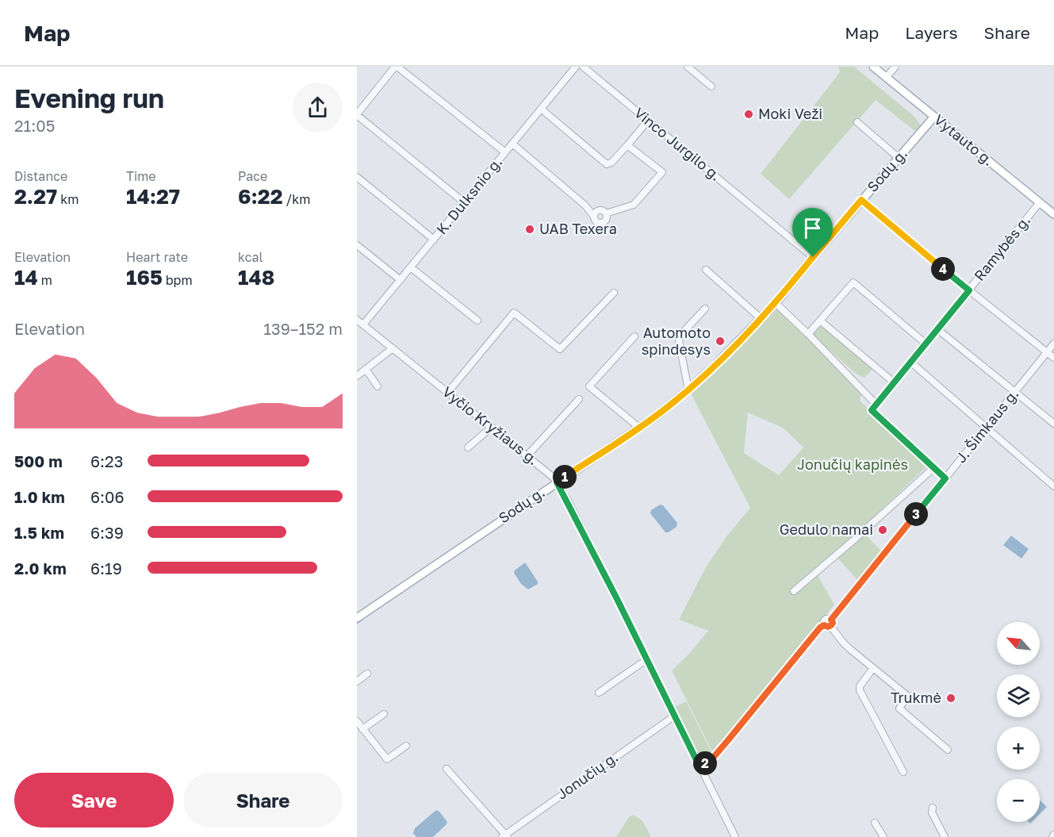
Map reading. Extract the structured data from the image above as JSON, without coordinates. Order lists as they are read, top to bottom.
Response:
{
  "streets": {
    "main road": ["Vytauto g.", "Sodų g."],
    "street": [
      "Vinco Jurgilo g.",
      "K. Dulksnio g.",
      "Ramybės g.",
      "Vyčio Kryžiaus g.",
      "J. Šimkaus g.",
      "Jonučių g."
    ]
  },
  "crossings": [
    ["Vytauto g.", "Sodų g."],
    ["Vytauto g.", "Ramybės g."],
    ["Vinco Jurgilo g.", "Sodų g."],
    ["Sodų g.", "Vyčio Kryžiaus g."],
    ["K. Dulksnio g.", "Vyčio Kryžiaus g."],
    ["Vyčio Kryžiaus g.", "J. Šimkaus g."],
    ["Vyčio Kryžiaus g.", "Jonučių g."]
  ],
  "parks": ["Jonučių kapinės"],
  "places": [
    "Moki Veži",
    "UAB Texera",
    "Automoto spindesys",
    "Gedulo namai",
    "Trukmė"
  ],
  "north": "top left",
  "page": {
    "header": "Map",
    "nav": ["Map", "Layers", "Share"],
    "heading": ["Evening run", "21:05"],
    "stats": [
      ["Distance", "2.27 km"],
      ["Time", "14:27"],
      ["Pace", "6:22 /km"],
      ["Elevation", "14 m"],
      ["Heart rate", "165 bpm"],
      ["kcal", "148"]
    ],
    "pins": [
      "4",
      "1",
      "3",
      "2"
    ],
    "chart": ["Elevation", "139–152 m"],
    "list": [
      {
        "name": "500 m",
        "note": "6:23"
      },
      {
        "name": "1.0 km",
        "note": "6:06"
      },
      {
        "name": "1.5 km",
        "note": "6:39"
      },
      {
        "name": "2.0 km",
        "note": "6:19"
      }
    ],
    "map_buttons": ["+", "−"],
    "buttons": ["Save", "Share"]
  }
}
